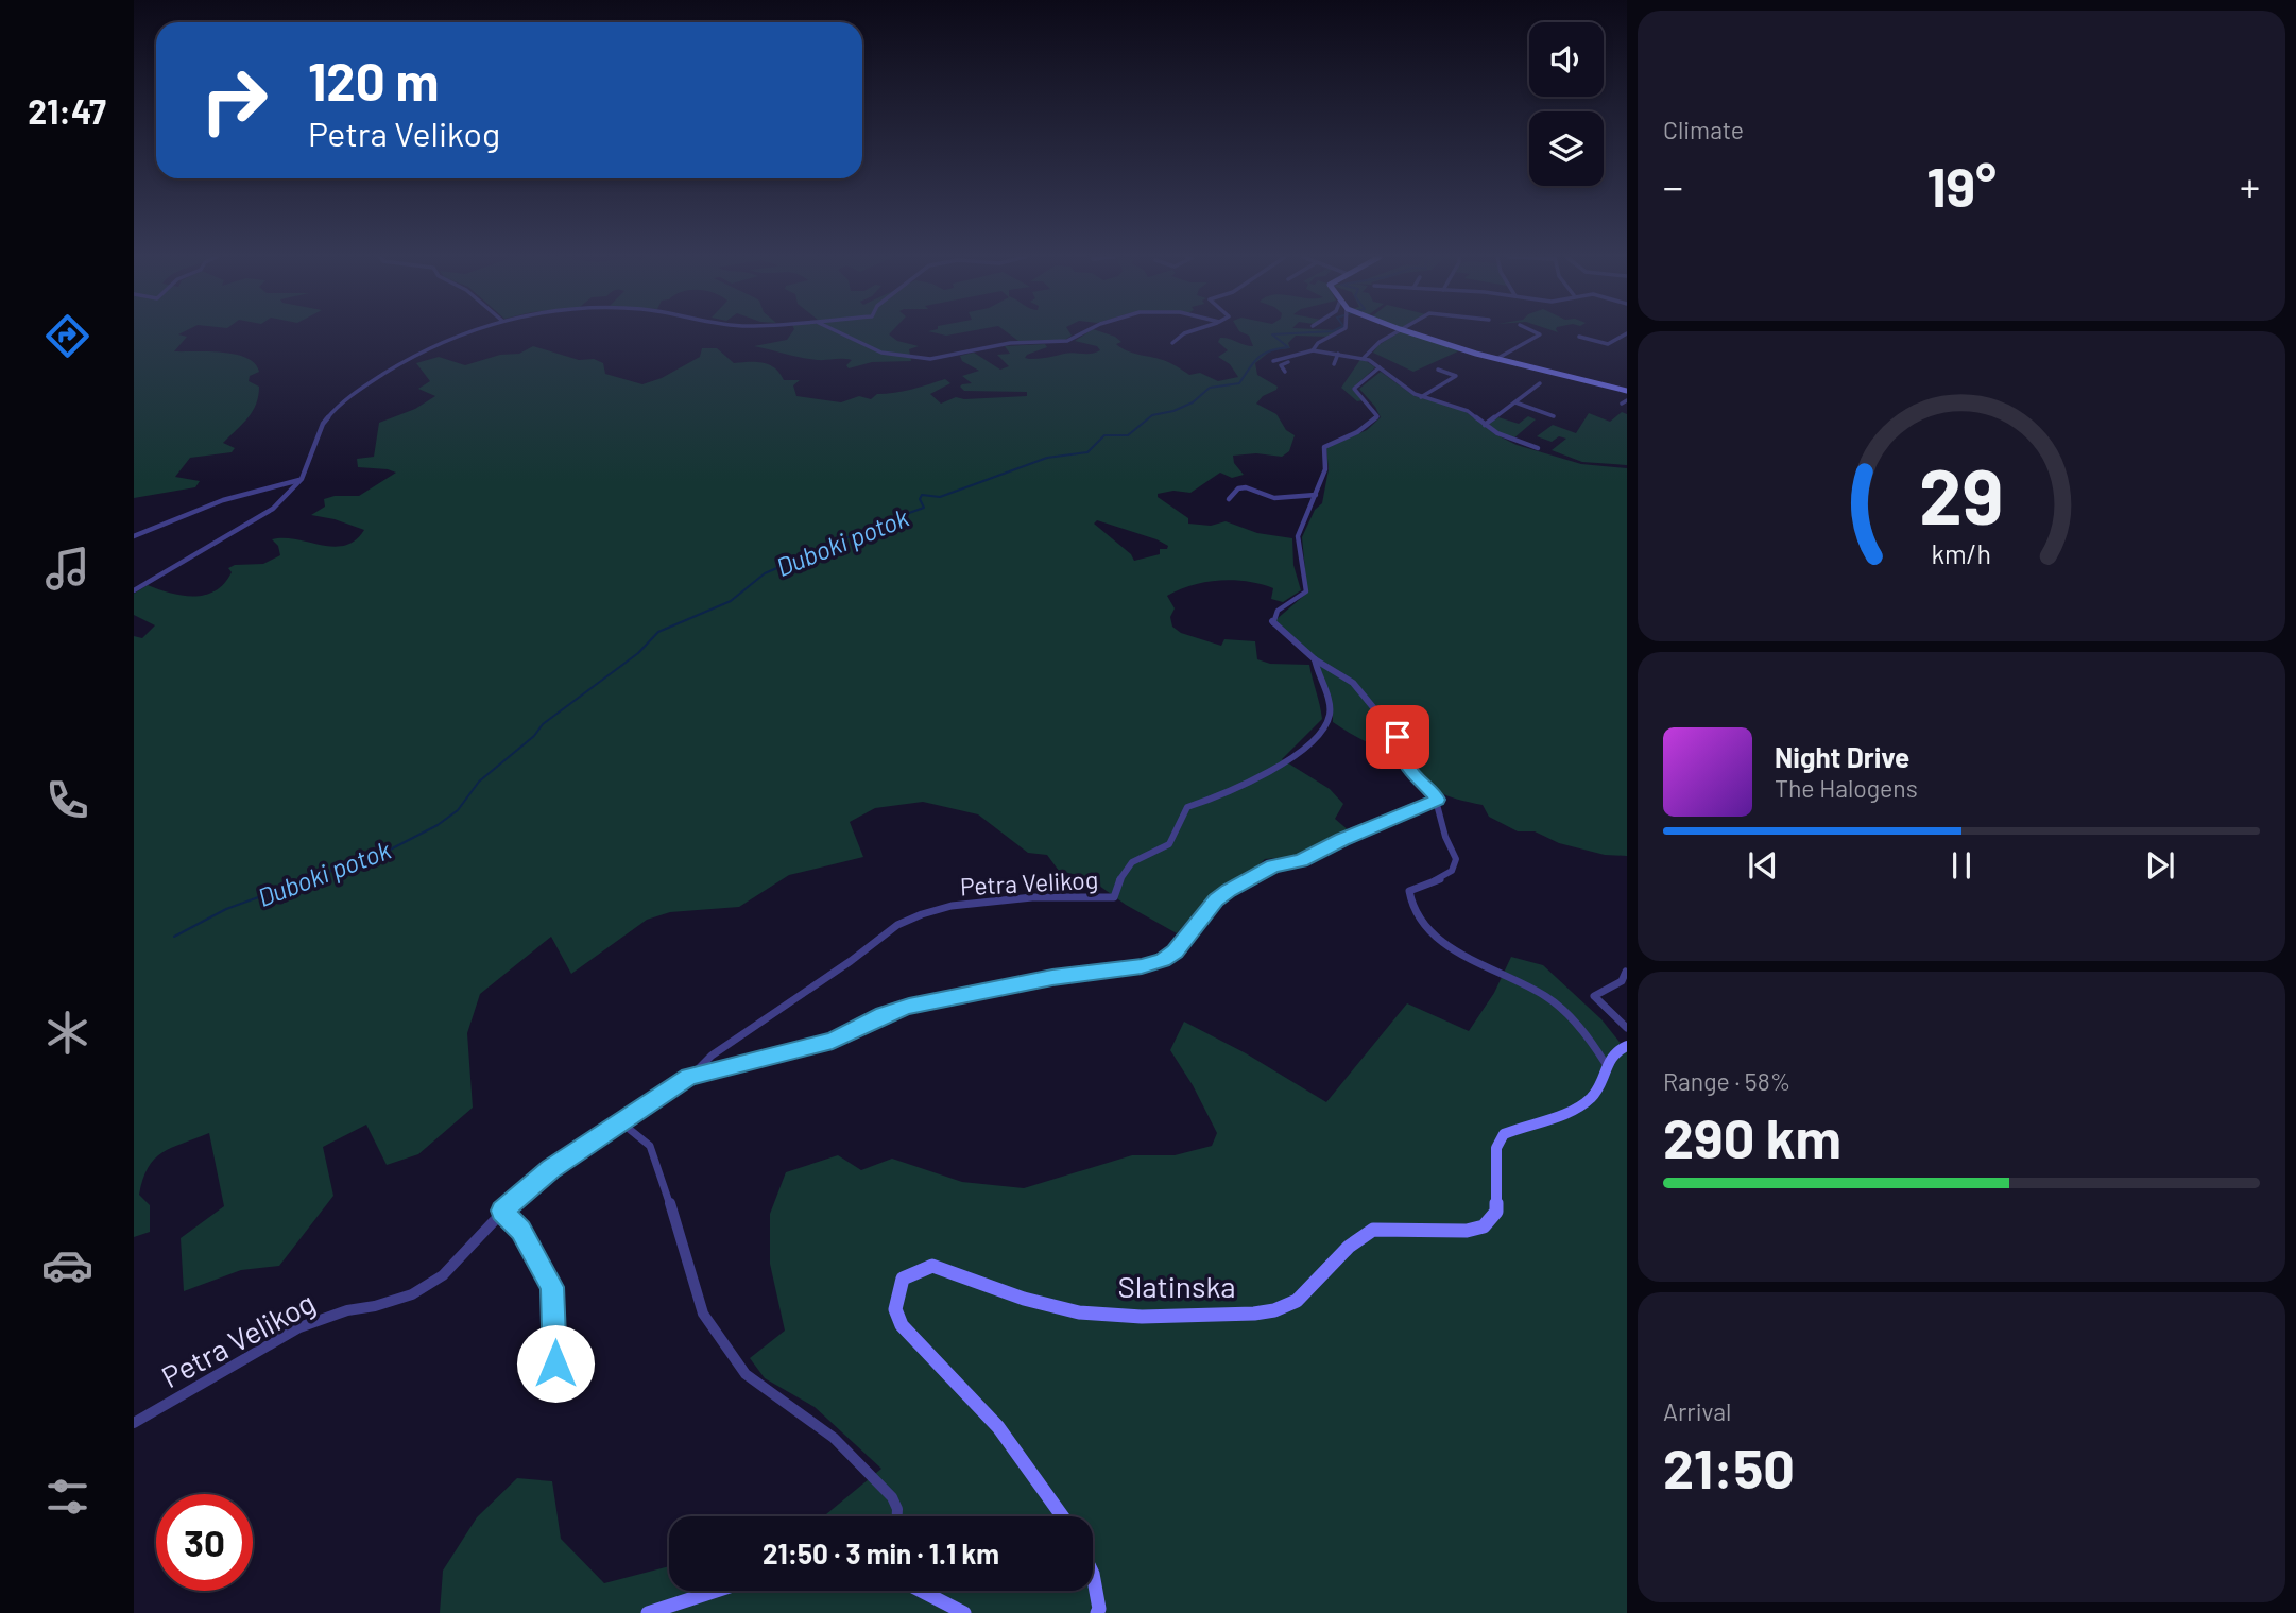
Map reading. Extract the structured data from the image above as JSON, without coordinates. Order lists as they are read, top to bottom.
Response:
{
  "streets": {
    "street": ["Petra Velikog", "Slatinska"]
  },
  "water": ["Duboki potok"],
  "page": {
    "tabs": "21:47",
    "tile": [
      "Climate",
      ["Range · 58%", "290 km"],
      ["Arrival", "21:50"]
    ],
    "turn": ["120 m", "Petra Velikog"],
    "heat": ["−", "19°", "+"],
    "song": ["Night Drive", "The Halogens"],
    "limit": "30",
    "trip": "21:50 · 3 min · 1.1 km",
    "gauge": ["29", "km/h"]
  }
}
